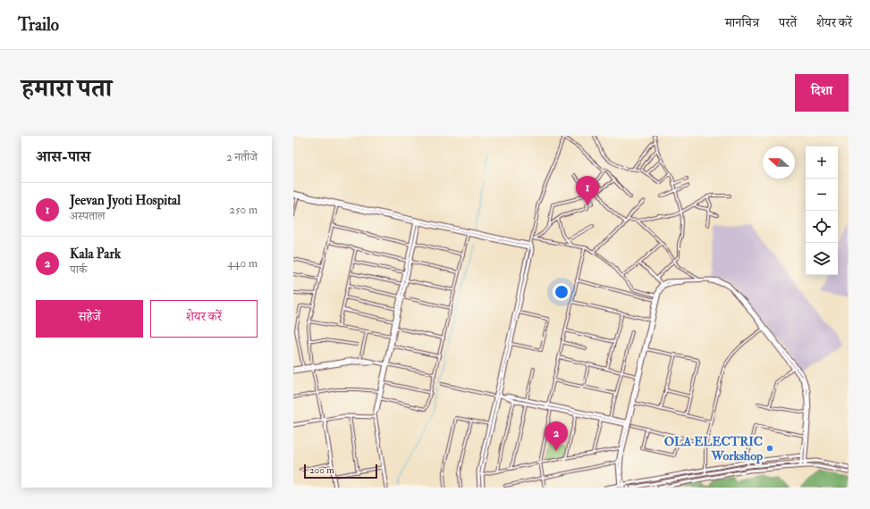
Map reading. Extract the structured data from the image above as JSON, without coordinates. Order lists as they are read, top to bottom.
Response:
{
  "places": ["OLA ELECTRIC Workshop"],
  "scale_bar": "200 m",
  "north": "left",
  "page": {
    "header": "Trailo",
    "nav": ["मानचित्र", "परतें", "शेयर करें"],
    "title": "हमारा पता",
    "buttons": [
      "दिशा",
      ["सहेजें", "शेयर करें"]
    ],
    "heading": ["आस-पास", "2 नतीजे"],
    "map_buttons": ["+", "−"],
    "pins": ["1", "2"],
    "list": [
      {
        "mark": "1",
        "name": "Jeevan Jyoti Hospital",
        "note": "अस्पताल",
        "value": "250 m"
      },
      {
        "mark": "2",
        "name": "Kala Park",
        "note": "पार्क",
        "value": "440 m"
      }
    ],
    "scale": "200 m"
  }
}
